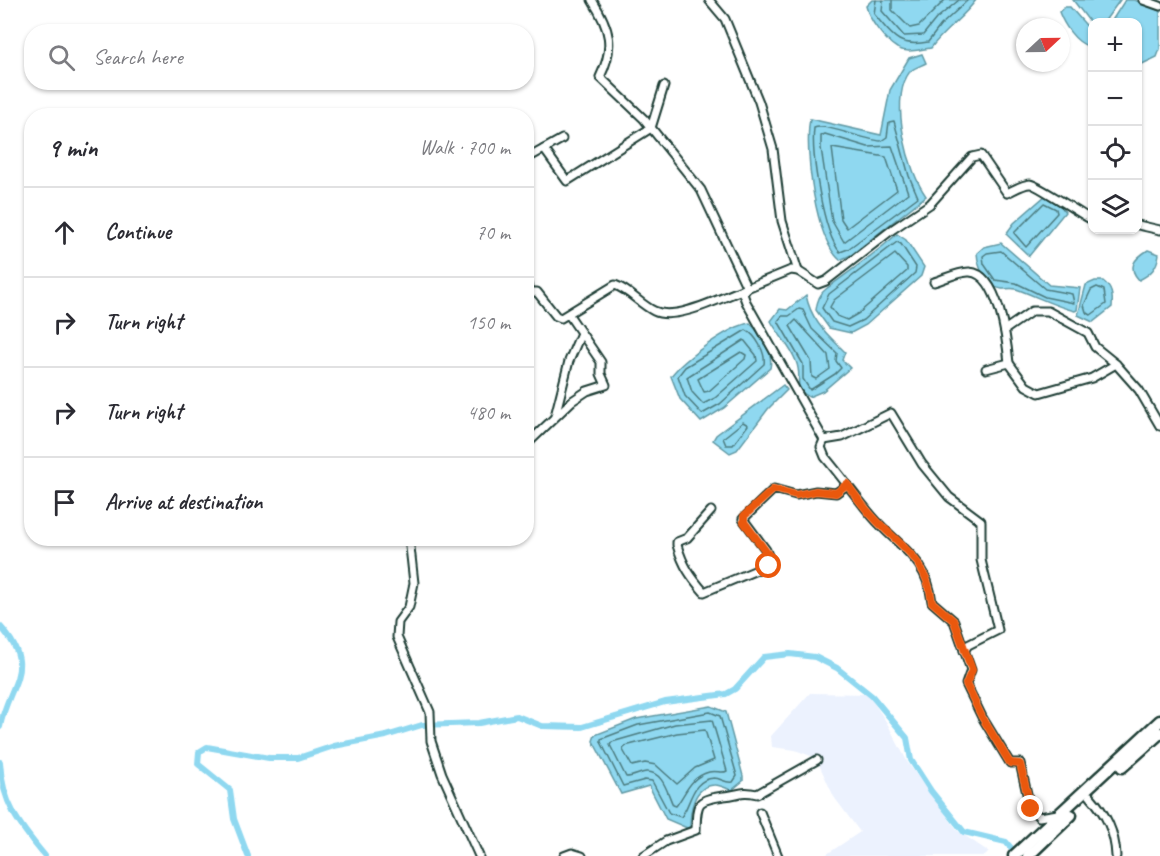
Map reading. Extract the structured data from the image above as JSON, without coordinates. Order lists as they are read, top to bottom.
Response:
{
  "north": "right",
  "page": {
    "map_buttons": ["+", "−"],
    "search": "Search here",
    "heading": ["9 min", "Walk · 700 m"],
    "list": [
      ["Continue", "70 m"],
      ["Turn right", "150 m"],
      ["Turn right", "480 m"],
      "Arrive at destination"
    ]
  }
}
